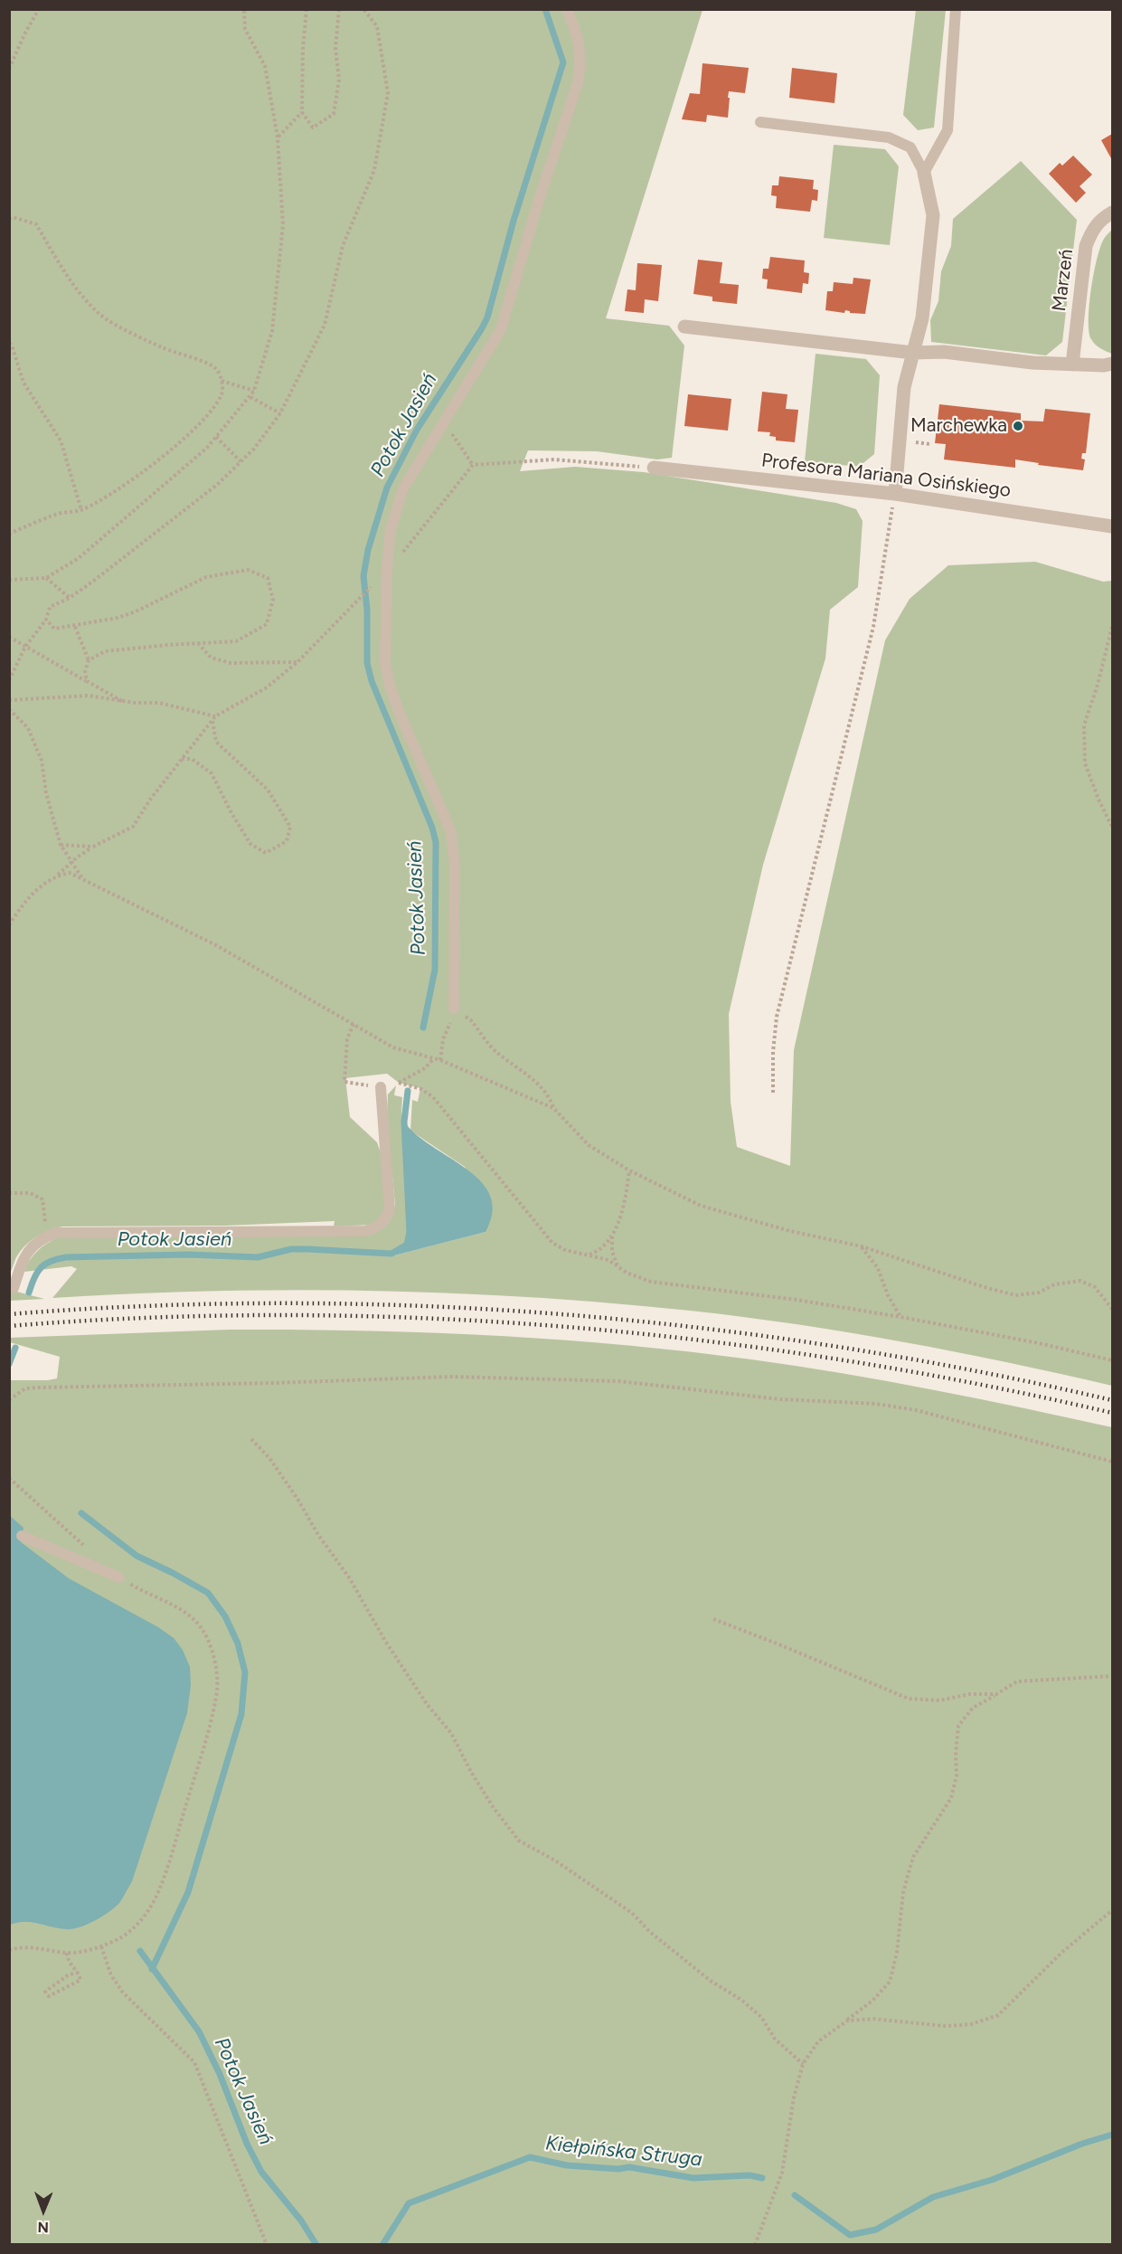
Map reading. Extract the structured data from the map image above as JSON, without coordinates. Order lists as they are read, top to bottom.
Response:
{
  "streets": {
    "street": ["Marzeń", "Profesora Mariana Osińskiego"]
  },
  "water": ["Potok Jasień", "Kiełpińska Struga"],
  "places": ["Marchewka"],
  "north": "bottom"
}
